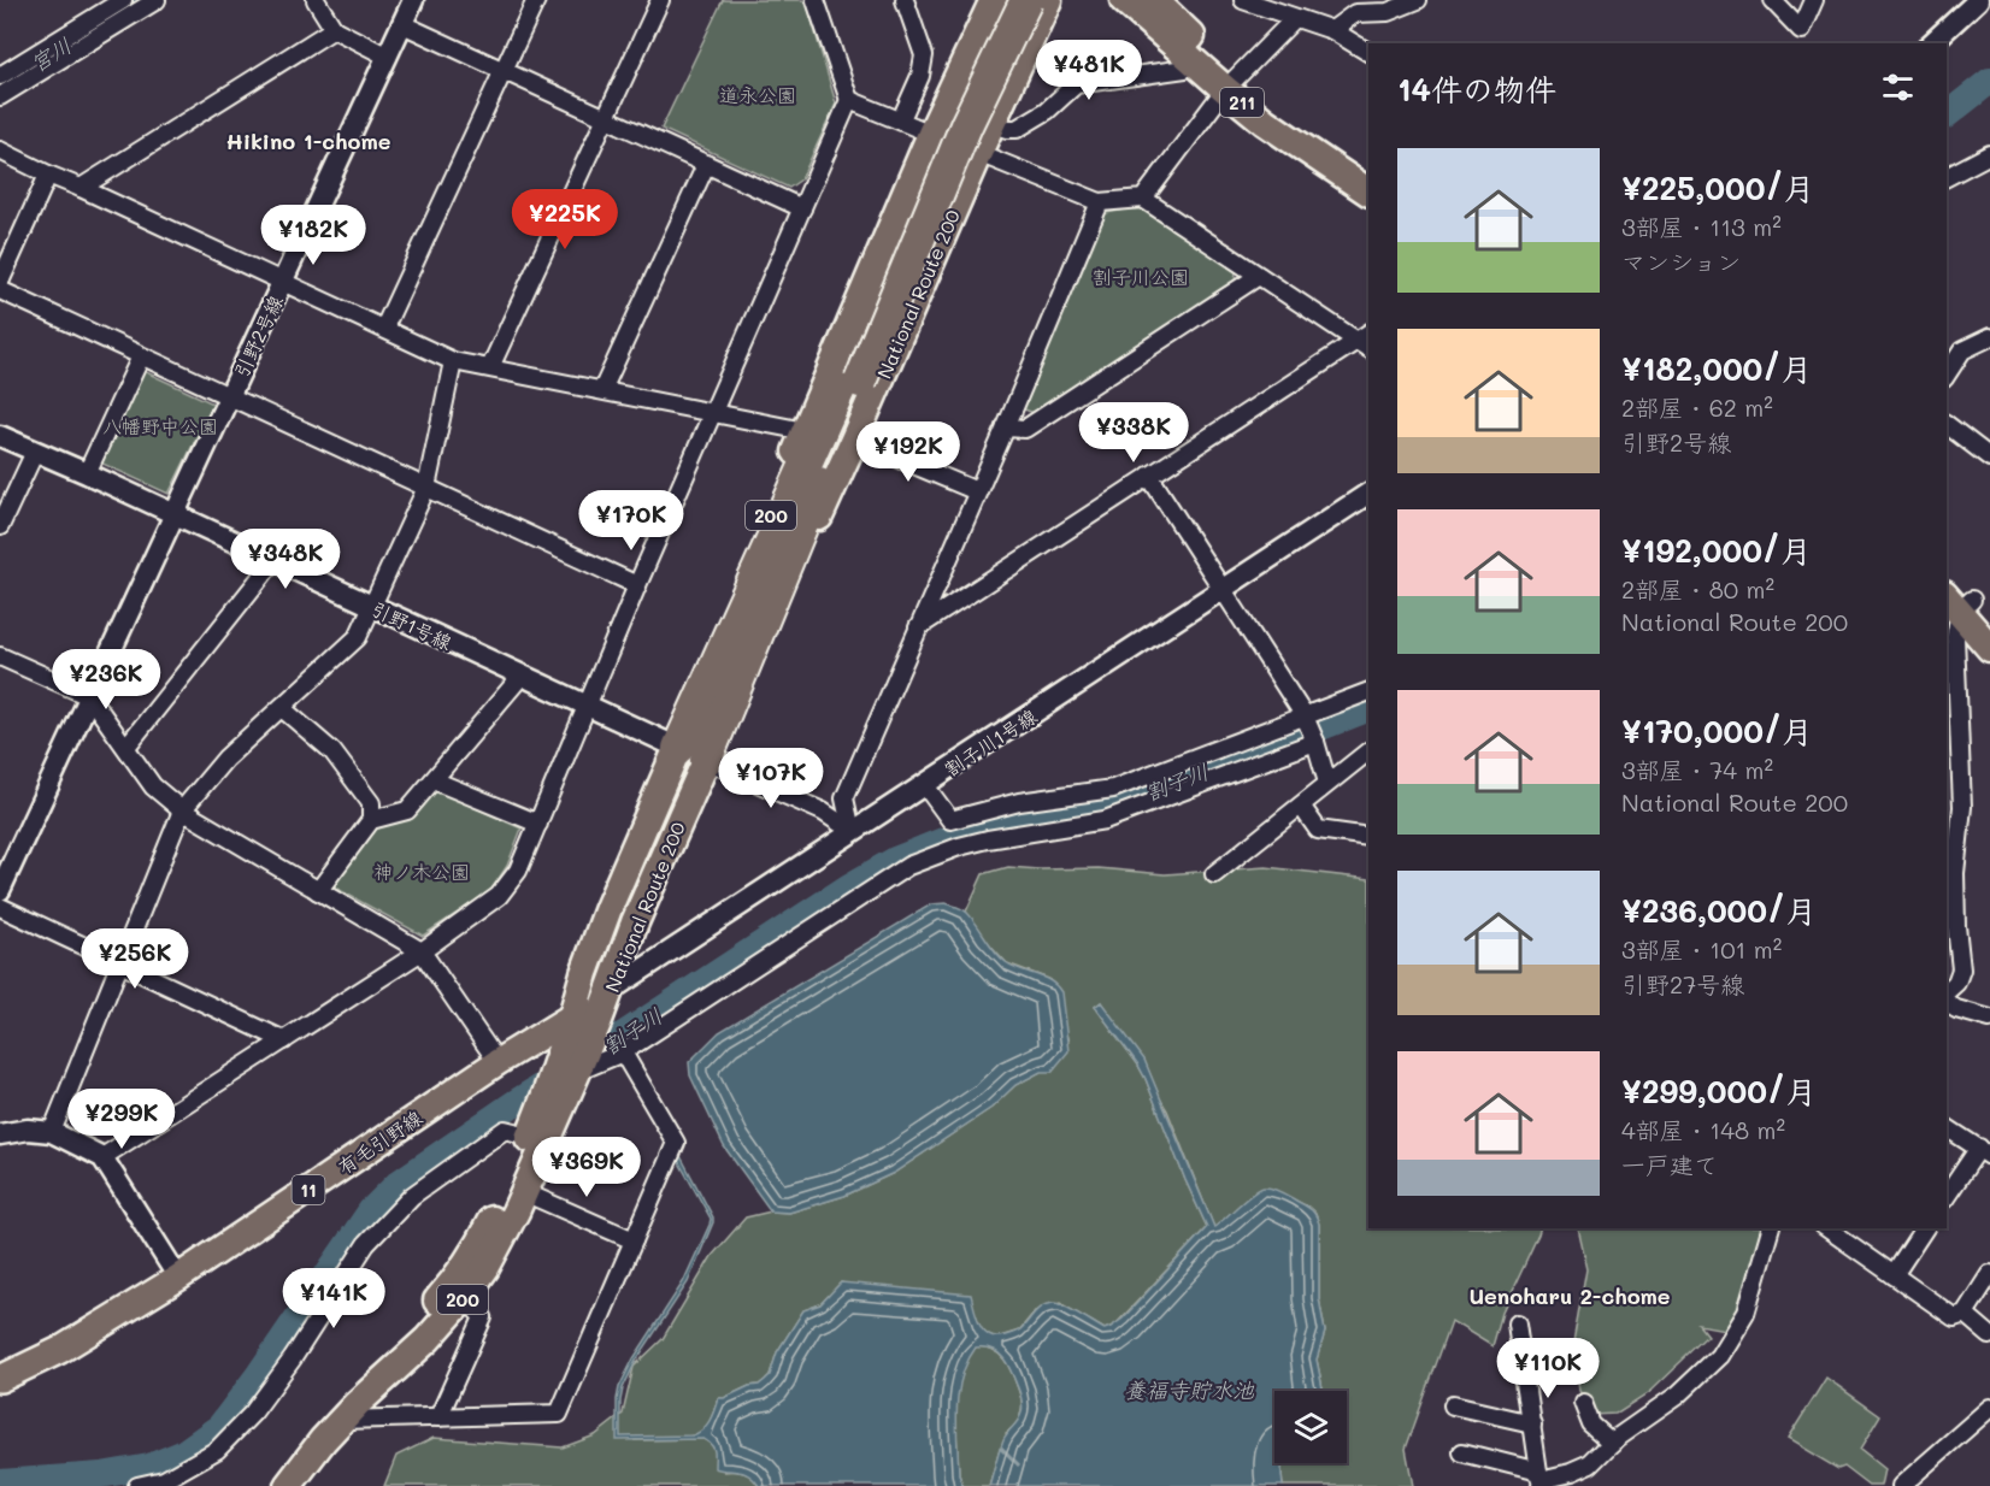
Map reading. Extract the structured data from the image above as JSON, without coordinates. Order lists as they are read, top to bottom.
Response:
{
  "streets": {
    "highway": ["211", "National Route 200", "200"],
    "main road": ["有毛引野線", "11"],
    "street": ["引野2号線", "引野1号線", "割子川1号線"]
  },
  "crossings": [
    ["National Route 200", "200"],
    ["National Route 200", "引野1号線"],
    ["National Route 200", "割子川1号線"],
    ["National Route 200", "有毛引野線"],
    ["引野2号線", "引野1号線"],
    ["200", "引野1号線"]
  ],
  "districts": ["Hikino 1-chome", "Uenoharu 2-chome"],
  "water": ["宮川", "割子川", "養福寺貯水池"],
  "parks": [
    "道永公園",
    "割子川公園",
    "八幡野中公園",
    "神ノ木公園"
  ],
  "page": {
    "price": [
      "¥481K",
      "¥225K",
      "¥182K",
      "¥338K",
      "¥192K",
      "¥170K",
      "¥348K",
      "¥236K",
      "¥107K",
      "¥256K",
      "¥299K",
      "¥369K",
      "¥141K",
      "¥110K"
    ],
    "heading": "14件の物件",
    "list": [
      {
        "name": "¥225,000/月",
        "note": "3部屋 · 113 m² · マンション"
      },
      {
        "name": "¥182,000/月",
        "note": "2部屋 · 62 m² · 引野2号線"
      },
      {
        "name": "¥192,000/月",
        "note": "2部屋 · 80 m² · National Route 200"
      },
      {
        "name": "¥170,000/月",
        "note": "3部屋 · 74 m² · National Route 200"
      },
      {
        "name": "¥236,000/月",
        "note": "3部屋 · 101 m² · 引野27号線"
      },
      {
        "name": "¥299,000/月",
        "note": "4部屋 · 148 m² · 一戸建て"
      }
    ]
  }
}
